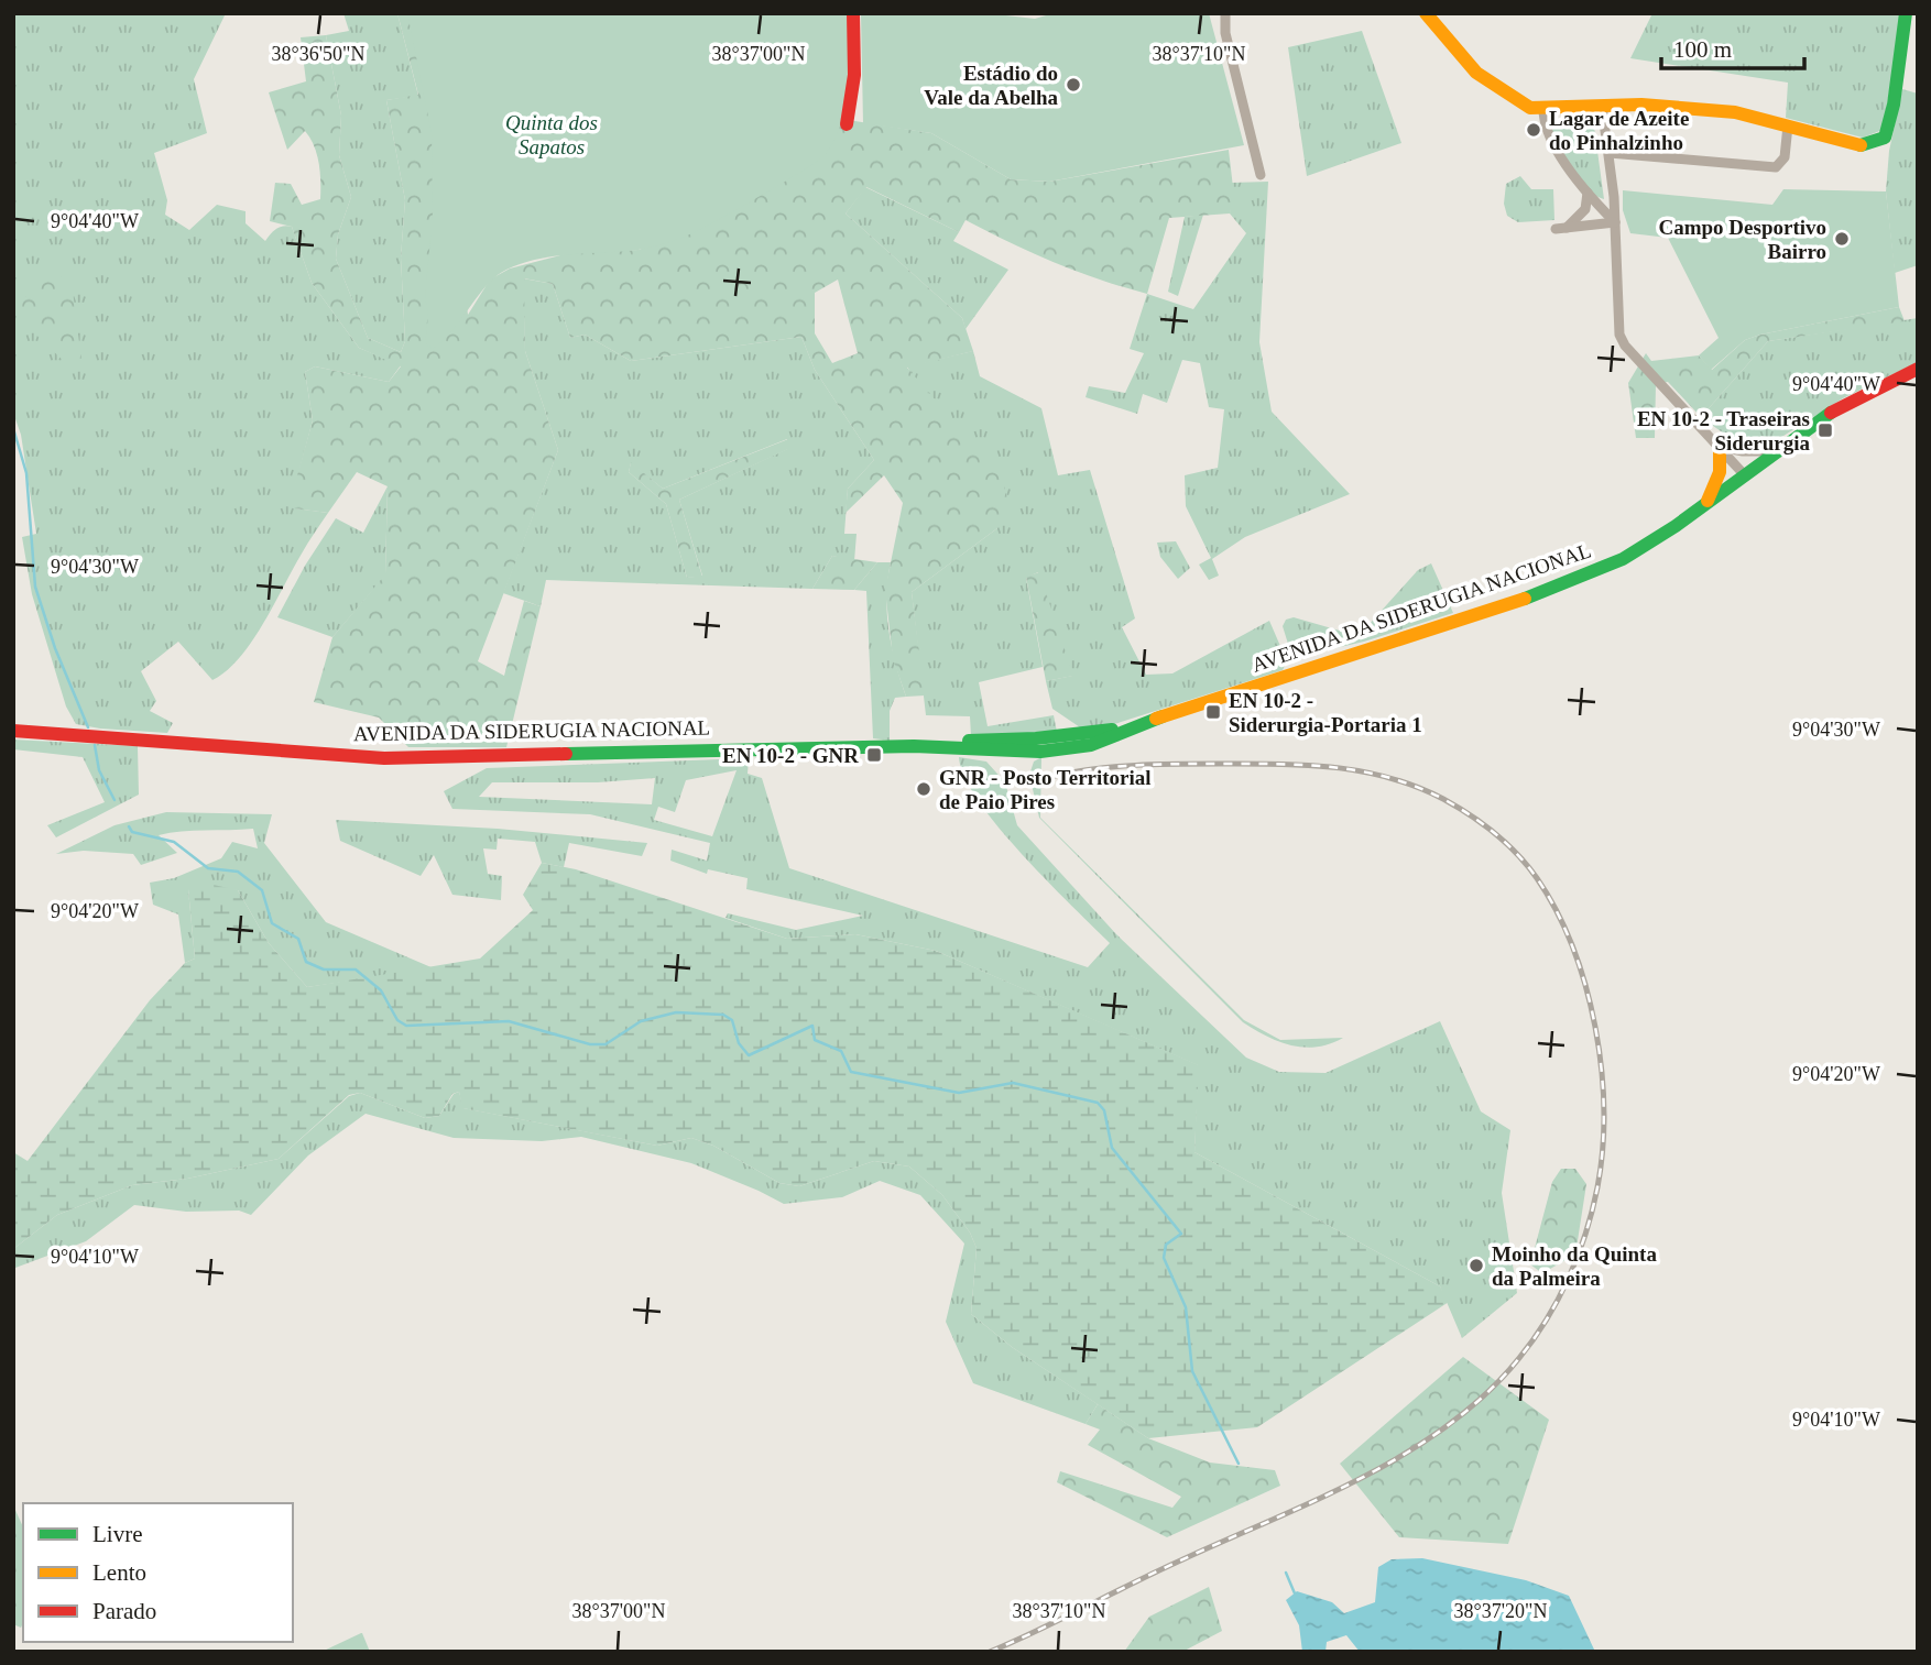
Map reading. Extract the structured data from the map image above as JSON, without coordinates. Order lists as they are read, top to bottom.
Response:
{
  "streets": {
    "main road": ["AVENIDA DA SIDERUGIA NACIONAL"]
  },
  "parks": ["Quinta dos Sapatos"],
  "places": {
    "other": [
      "Estádio do Vale da Abelha",
      "Lagar de Azeite do Pinhalzinho",
      "Campo Desportivo Bairro",
      "GNR - Posto Territorial de Paio Pires",
      "Moinho da Quinta da Palmeira"
    ],
    "transit": ["EN 10-2 - Traseiras Siderurgia", "EN 10-2 - Siderurgia-Portaria 1", "EN 10-2 - GNR"]
  },
  "legend": ["Livre", "Lento", "Parado"],
  "scale_bar": "100 m",
  "coordinates": [
    "38°36'50\"N",
    "38°37'00\"N",
    "38°37'10\"N",
    "9°04'40\"W",
    "9°04'30\"W",
    "9°04'20\"W",
    "9°04'10\"W",
    "38°37'20\"N"
  ]
}
